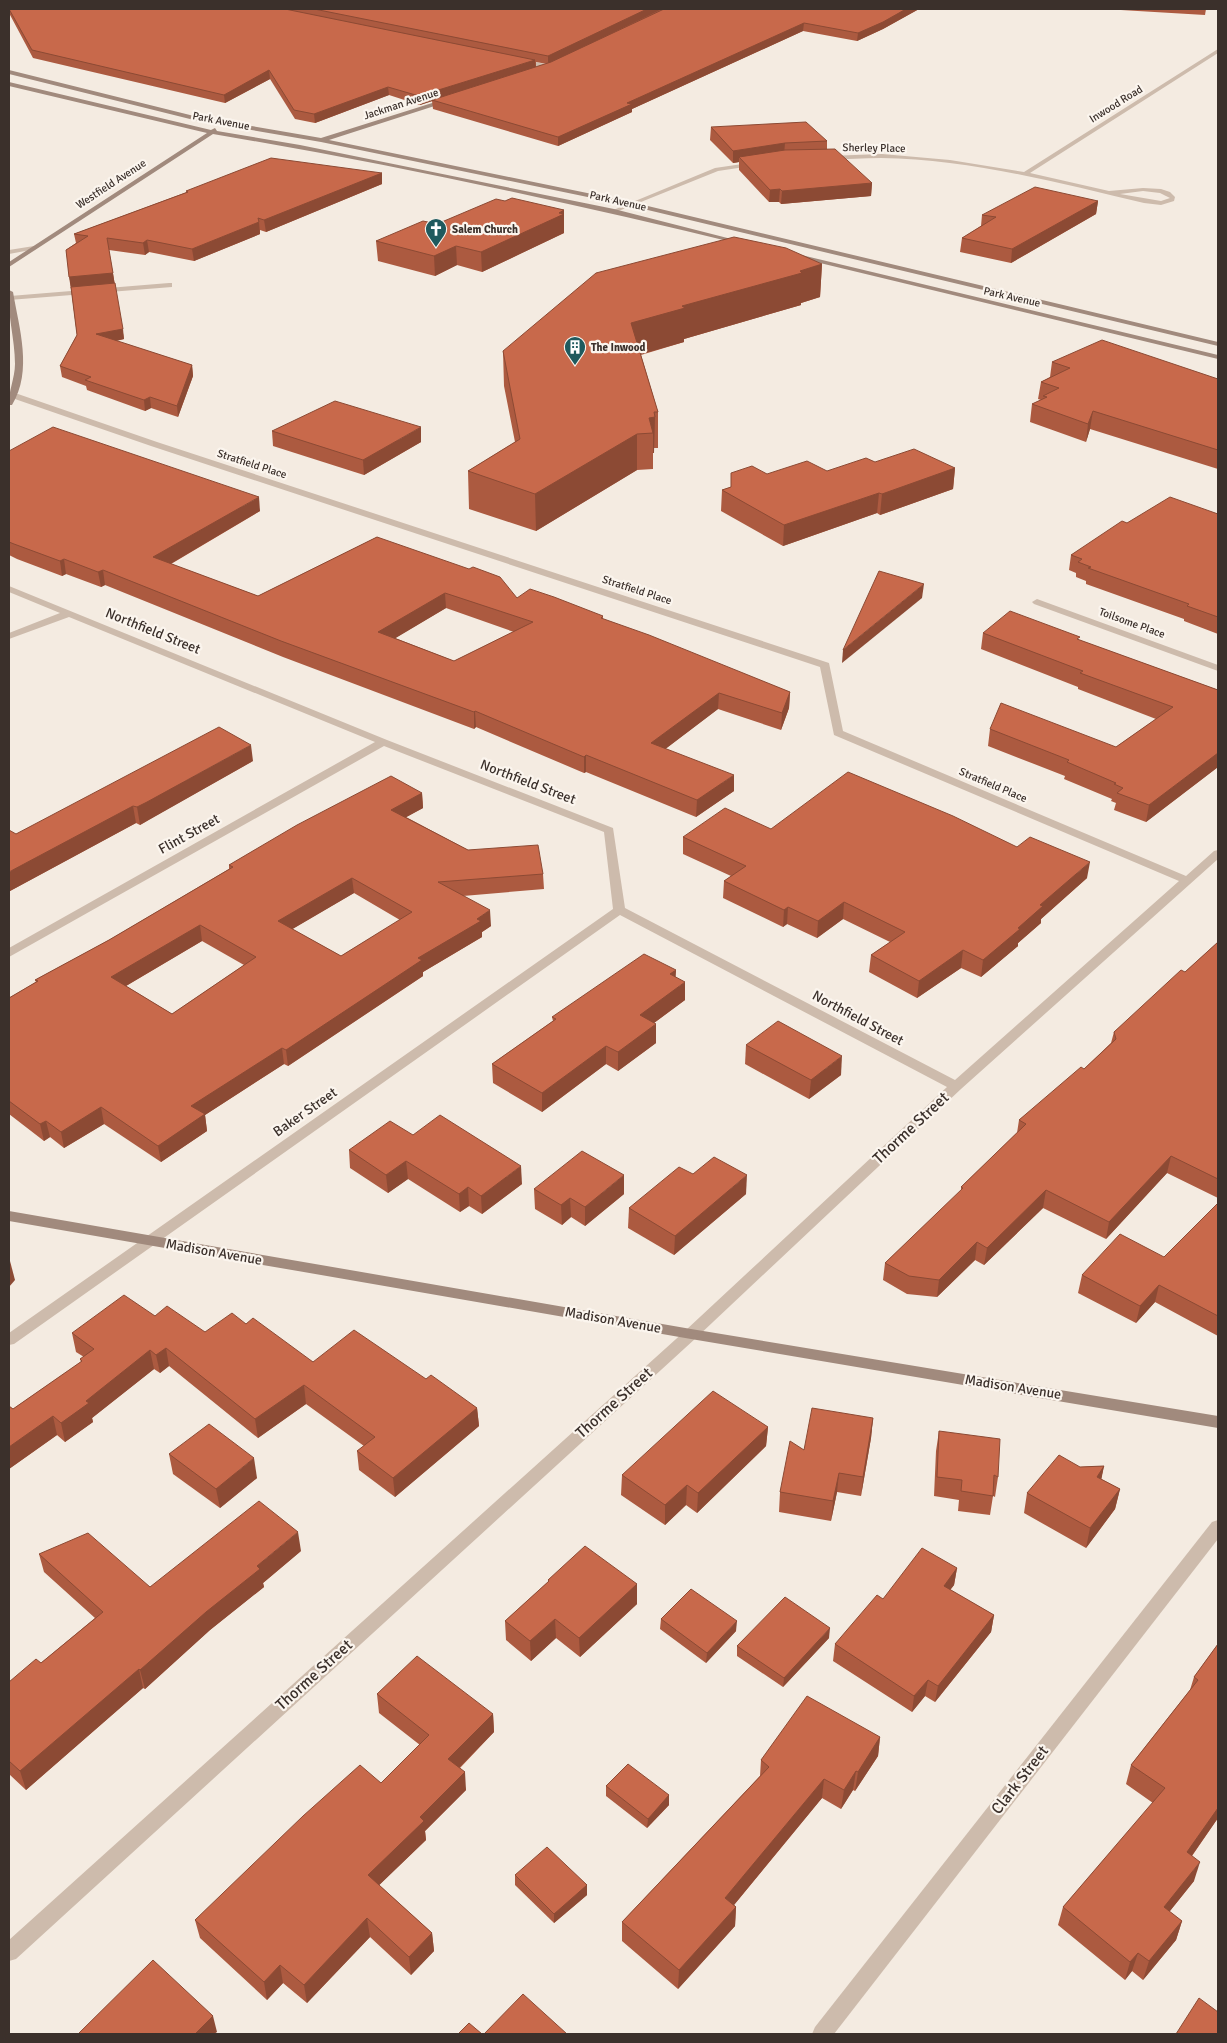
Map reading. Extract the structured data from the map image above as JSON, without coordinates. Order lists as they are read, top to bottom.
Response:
{
  "streets": {
    "main road": [
      "Jackman Avenue",
      "Park Avenue",
      "Westfield Avenue",
      "Madison Avenue"
    ],
    "street": [
      "Inwood Road",
      "Sherley Place",
      "Stratfield Place",
      "Toilsome Place",
      "Northfield Street",
      "Flint Street",
      "Baker Street",
      "Thorme Street",
      "Clark Street"
    ]
  },
  "crossings": [
    ["Jackman Avenue", "Park Avenue"],
    ["Inwood Road", "Sherley Place"],
    ["Park Avenue", "Westfield Avenue"],
    ["Stratfield Place", "Thorme Street"],
    ["Northfield Street", "Flint Street"],
    ["Northfield Street", "Baker Street"],
    ["Northfield Street", "Thorme Street"],
    ["Baker Street", "Madison Avenue"],
    ["Thorme Street", "Madison Avenue"]
  ],
  "places": {
    "church": ["Salem Church"],
    "building": ["The Inwood"]
  }
}
